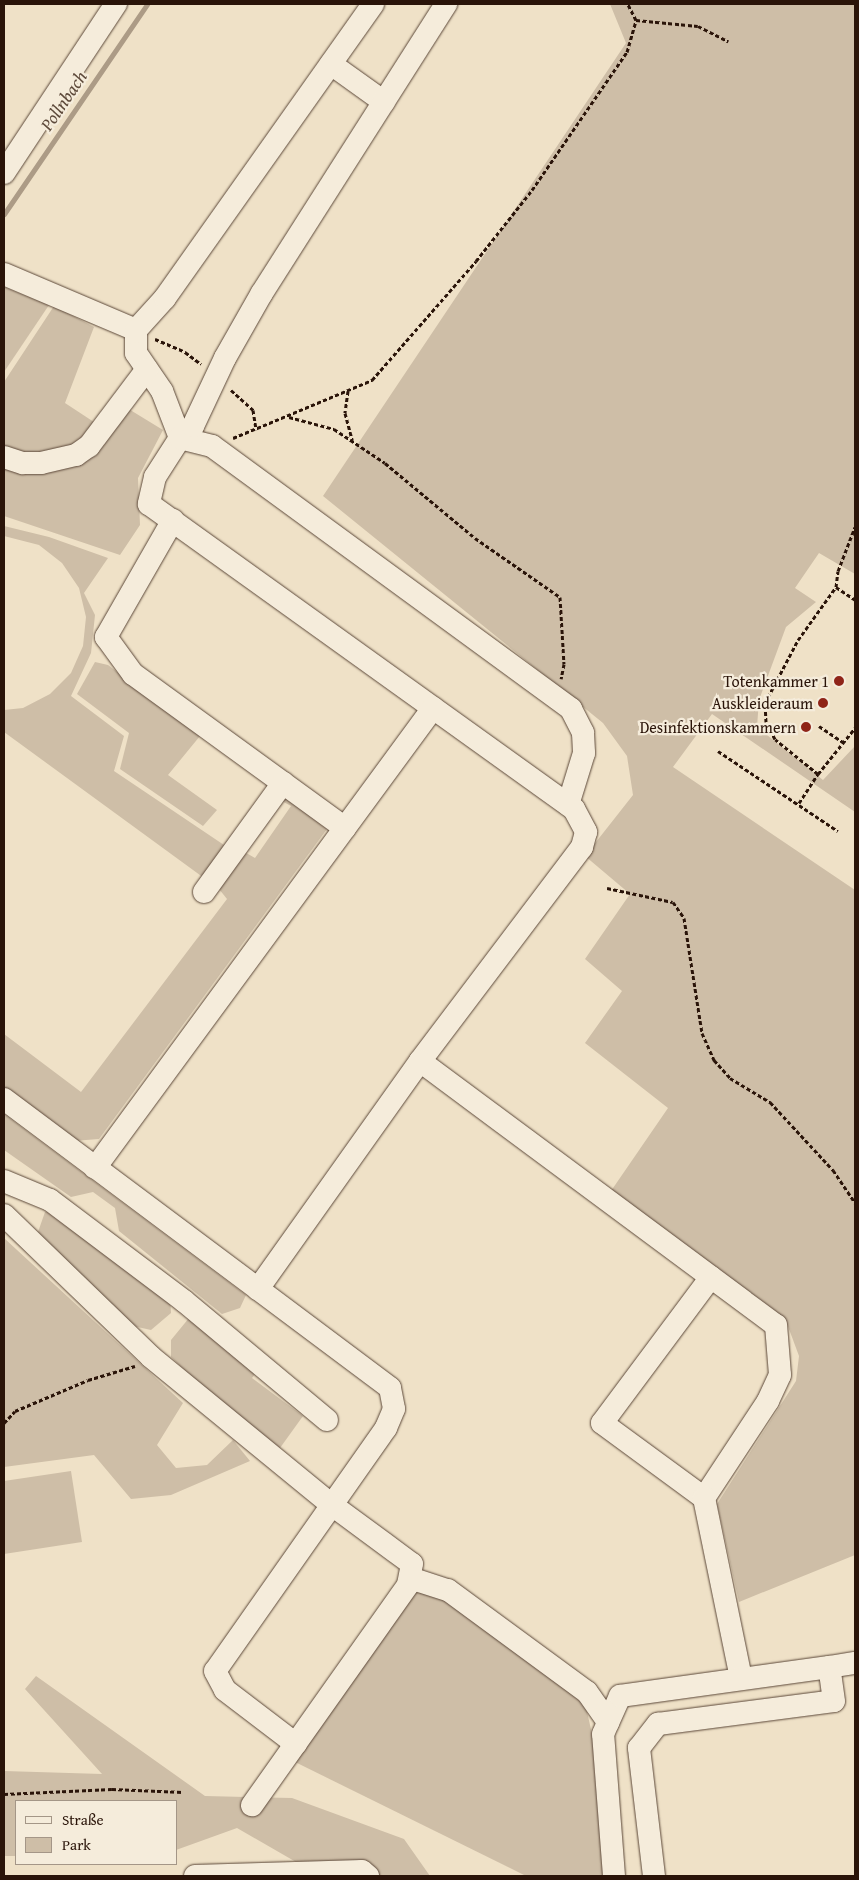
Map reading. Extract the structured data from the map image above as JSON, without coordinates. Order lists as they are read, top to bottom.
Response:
{
  "water": ["Pollnbach"],
  "places": ["Totenkammer 1", "Auskleideraum", "Desinfektionskammern"],
  "legend": ["Straße", "Park"]
}
